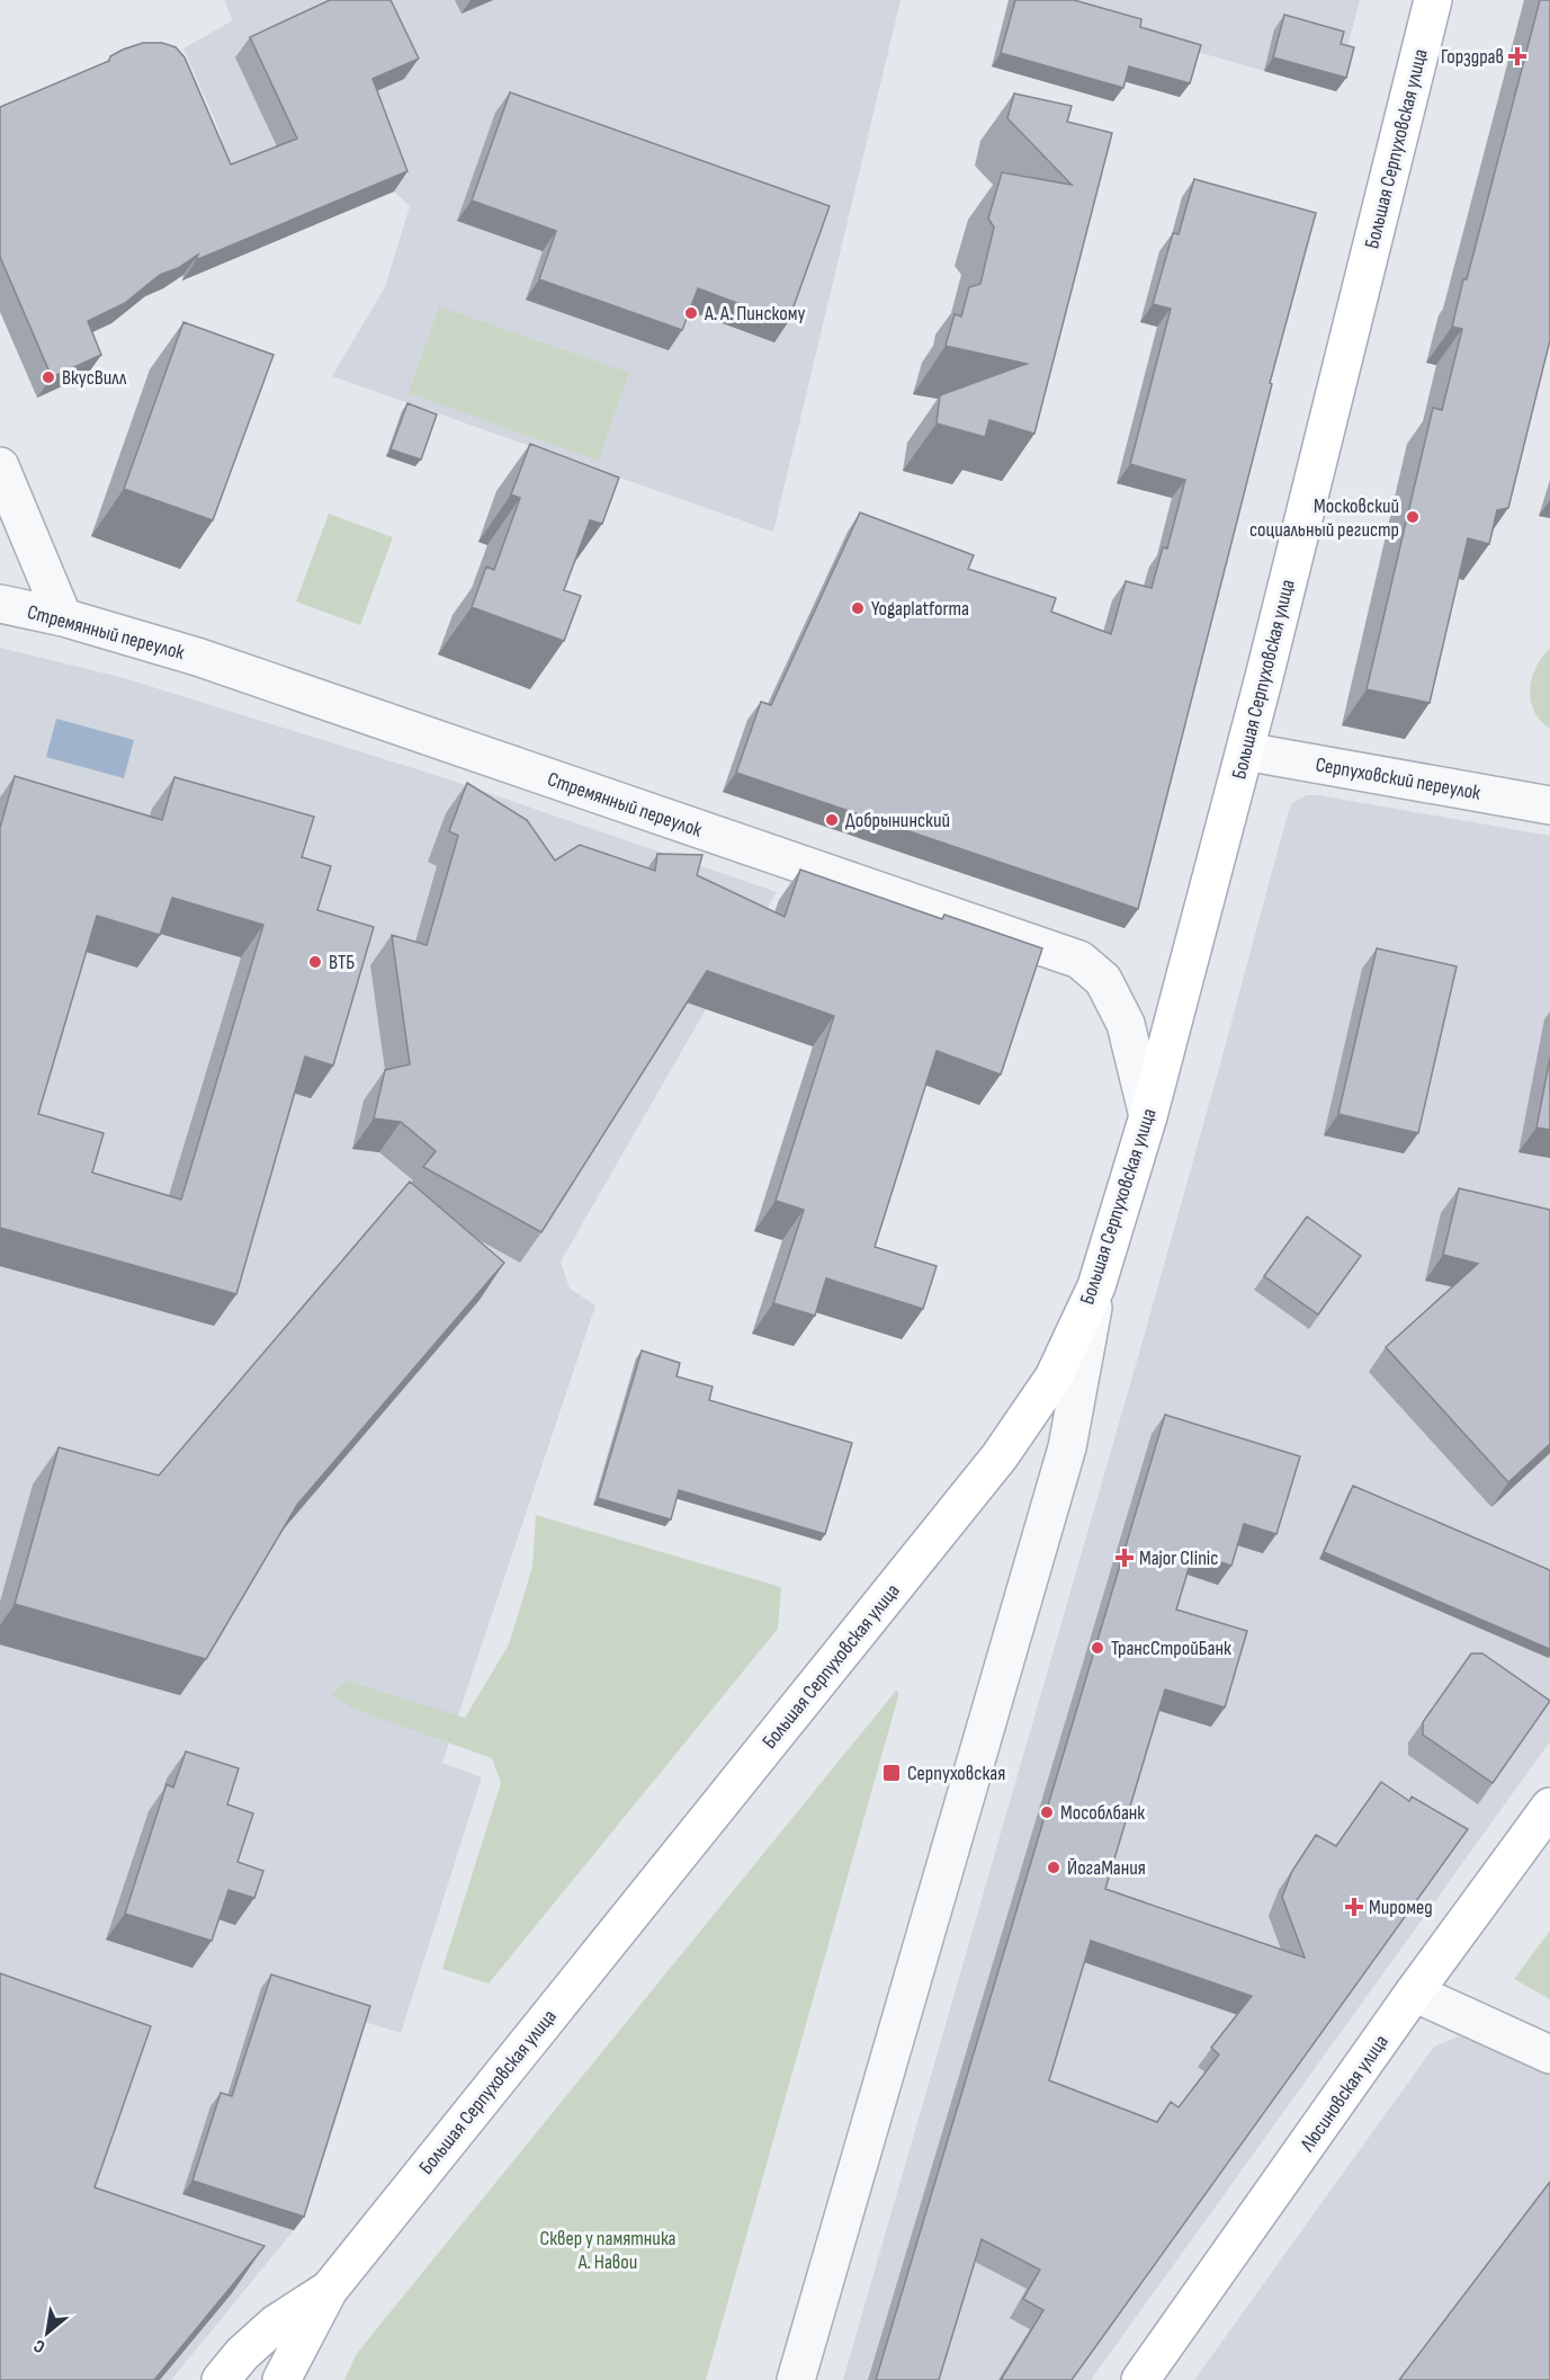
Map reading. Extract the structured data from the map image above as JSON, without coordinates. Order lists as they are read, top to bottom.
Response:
{
  "streets": {
    "main road": ["Большая Серпуховская улица", "Люсиновская улица"],
    "street": ["Стремянный переулок", "Серпуховский переулок"]
  },
  "crossings": [
    ["Большая Серпуховская улица", "Стремянный переулок"],
    ["Большая Серпуховская улица", "Серпуховский переулок"]
  ],
  "parks": ["Сквер у памятника А. Навои"],
  "places": {
    "health": ["Горздрав", "Major Clinic", "Миромед"],
    "other": [
      "А. А. Пинскому",
      "ВкусВилл",
      "Московский социальный регистр",
      "Yogaplatforma",
      "Добрынинский",
      "ВТБ",
      "ТрансСтройБанк",
      "Мособлбанк",
      "ЙогаМания"
    ],
    "transit": ["Серпуховская"]
  },
  "north": "bottom left"
}
